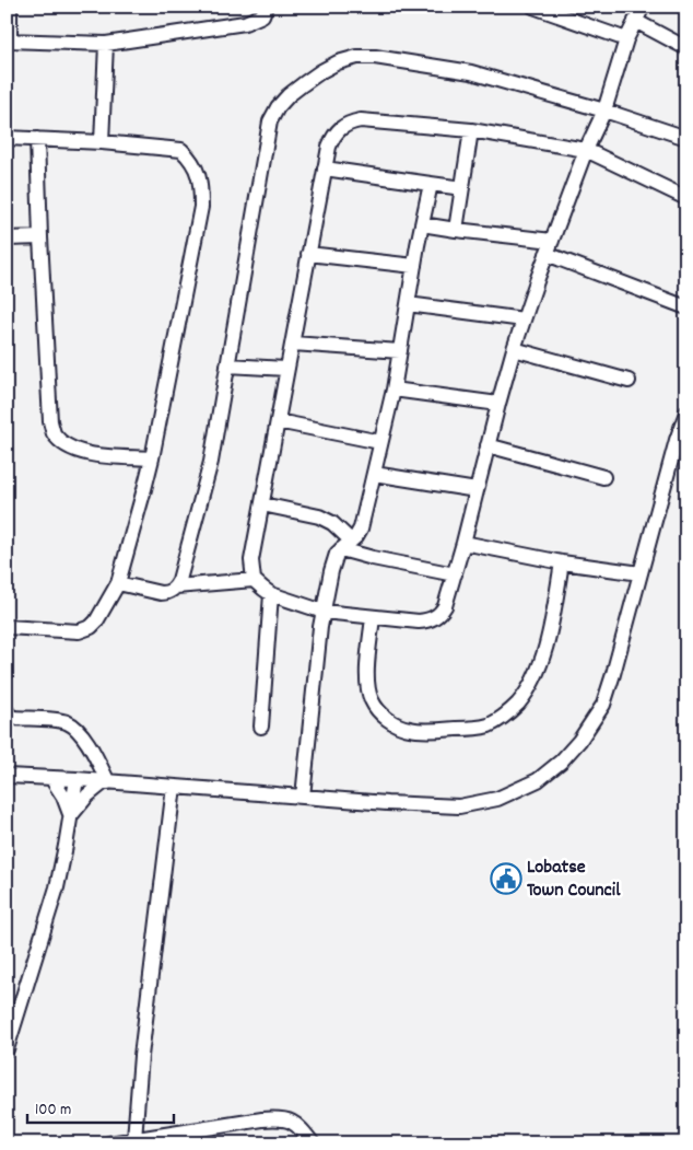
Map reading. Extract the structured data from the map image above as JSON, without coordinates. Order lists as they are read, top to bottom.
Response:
{
  "places": {
    "public building": ["Lobatse Town Council"]
  },
  "scale_bar": "100 m"
}
